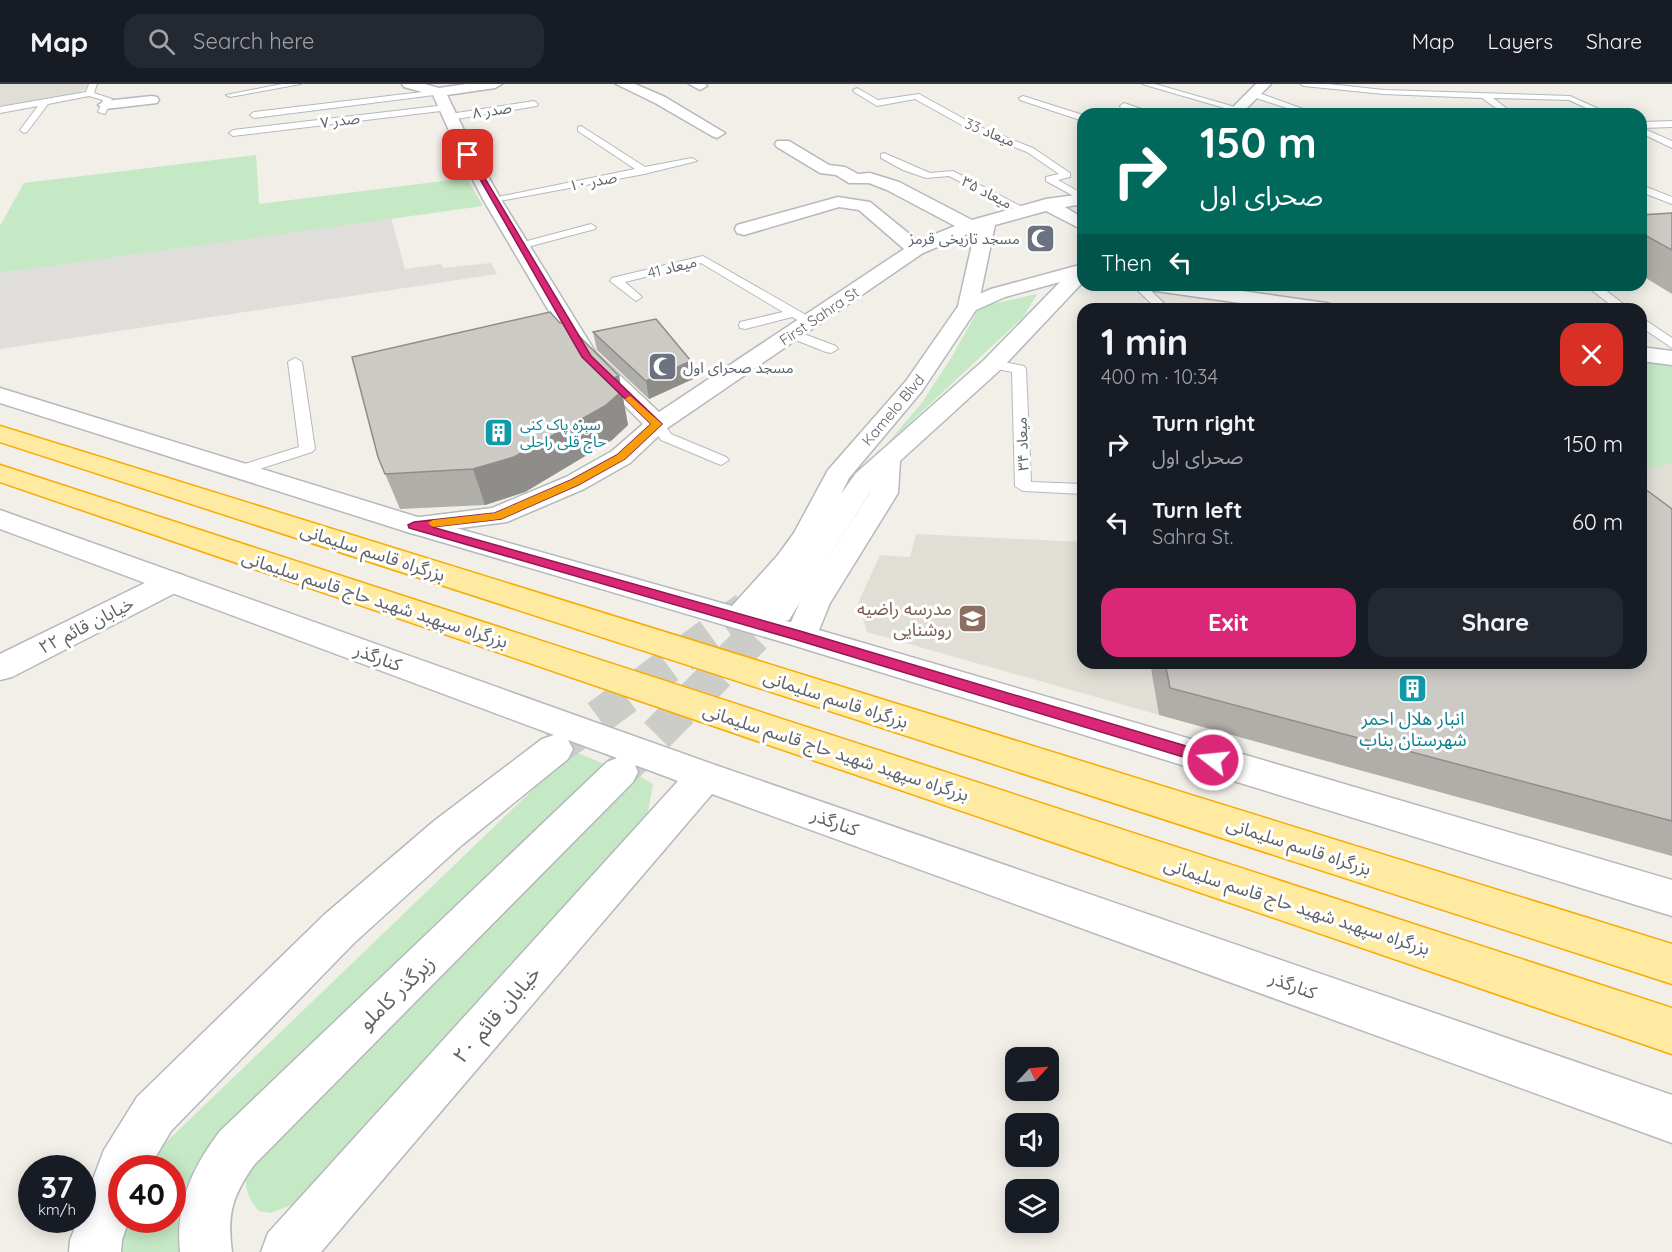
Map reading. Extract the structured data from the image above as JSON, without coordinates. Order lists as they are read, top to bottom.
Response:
{
  "streets": {
    "highway": ["بزرگراه قاسم سلیمانی", "بزرگراه سپهبد شهید حاج قاسم سلیمانی"],
    "street": [
      "First Sahra St",
      "Kamelo Blvd",
      "خیابان قائم ۲۲",
      "کنارگذر",
      "زیرگذر کاملو",
      "خیابان قائم ۲۰"
    ],
    "lane": [
      "صدر ۸",
      "صدر ۷",
      "میعاد 33",
      "صدر ۱۰",
      "میعاد ۳۵",
      "میعاد 41",
      "میعاد ۳۴"
    ]
  },
  "crossings": [
    ["صدر ۸", "صدر ۷"],
    ["میعاد ۳۵", "First Sahra St"],
    ["میعاد 41", "First Sahra St"],
    ["Kamelo Blvd", "میعاد ۳۴"],
    ["خیابان قائم ۲۲", "کنارگذر"],
    ["کنارگذر", "خیابان قائم ۲۰"]
  ],
  "places": {
    "mosque": ["مسجد تاریخی قرمز", "مسجد صحرای اول"],
    "building": ["سبزه پاک کنی حاج قلی راحلی", "انبار هلال احمر شهرستان بناب"],
    "school or university": ["مدرسه راضیه روشنایی"]
  },
  "north": "top right",
  "page": {
    "header": "Map",
    "search": "Search here",
    "nav": ["Map", "Layers", "Share"],
    "turn": ["150 m", "صحرای اول"],
    "then": "Then",
    "heading": ["1 min", "400 m · 10:34"],
    "list": [
      {
        "name": "Turn right",
        "note": "صحرای اول",
        "value": "150 m"
      },
      {
        "name": "Turn left",
        "note": "Sahra St.",
        "value": "60 m"
      }
    ],
    "buttons": ["Exit", "Share"],
    "speed": "37 km/h",
    "limit": "40"
  }
}
